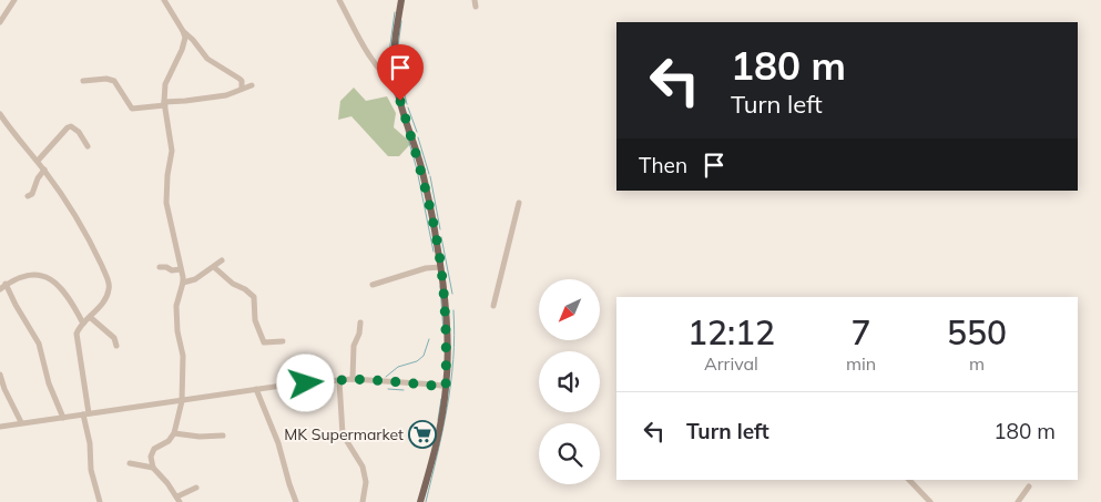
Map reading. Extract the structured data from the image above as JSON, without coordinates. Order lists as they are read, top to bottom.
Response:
{
  "places": {
    "supermarket": ["MK Supermarket"]
  },
  "north": "bottom left",
  "page": {
    "turn": ["180 m", "Turn left"],
    "then": "Then",
    "eta": [
      "12:12",
      "Arrival",
      "7",
      "min",
      "550",
      "m"
    ],
    "list": [
      {
        "name": "Turn left",
        "value": "180 m"
      }
    ]
  }
}
